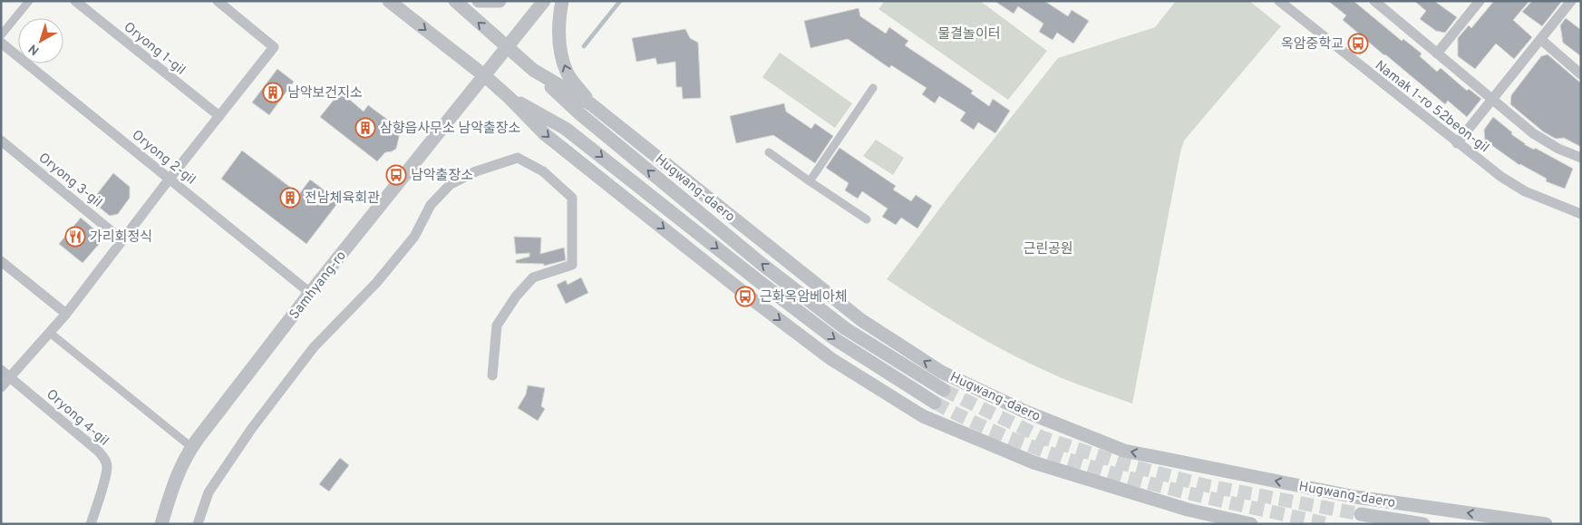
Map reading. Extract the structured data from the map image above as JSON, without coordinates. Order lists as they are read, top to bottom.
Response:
{
  "streets": {
    "street": [
      "Oryong 1-gil",
      "Namak 1-ro 52beon-gil",
      "Oryong 2-gil",
      "Oryong 3-gil",
      "Hugwang-daero",
      "Samhyang-ro",
      "Oryong 4-gil"
    ]
  },
  "crossings": [
    ["Oryong 2-gil", "Samhyang-ro"],
    ["Hugwang-daero", "Samhyang-ro"]
  ],
  "parks": ["물결놀이터", "근린공원"],
  "places": {
    "bus stop": ["옥암중학교", "남악출장소", "근화옥암베아체"],
    "building": ["남악보건지소", "삼향읍사무소 남악출장소", "전남체육회관"],
    "restaurant": ["가리회정식"]
  },
  "north": "bottom left"
}
